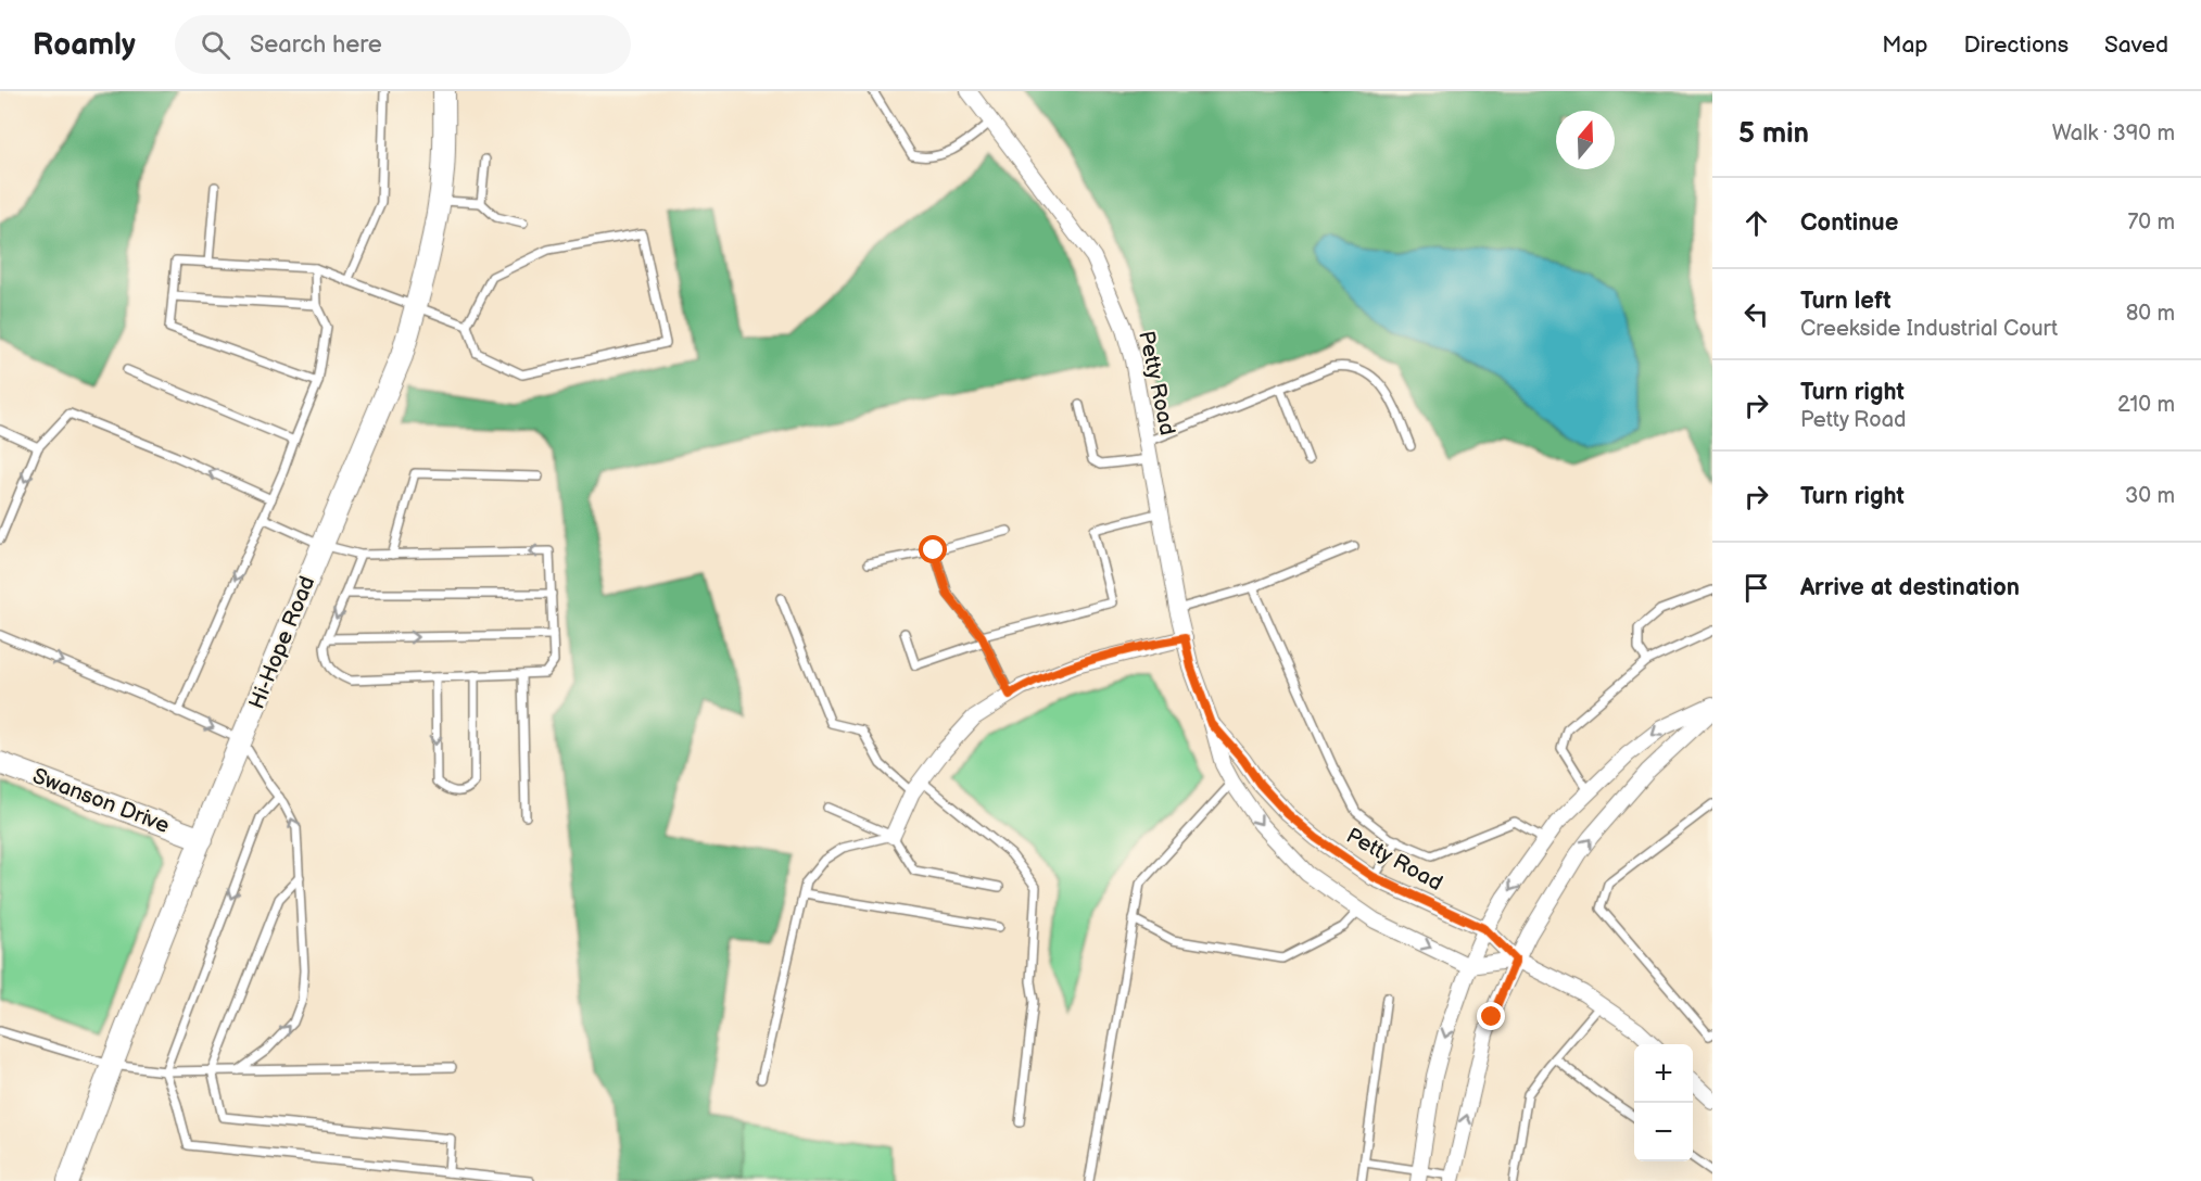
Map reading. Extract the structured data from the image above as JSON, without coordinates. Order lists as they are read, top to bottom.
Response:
{
  "streets": {
    "street": ["Petty Road", "Hi-Hope Road", "Swanson Drive"]
  },
  "crossings": [
    ["Hi-Hope Road", "Swanson Drive"]
  ],
  "north": "top",
  "page": {
    "header": "Roamly",
    "search": "Search here",
    "nav": ["Map", "Directions", "Saved"],
    "heading": ["5 min", "Walk · 390 m"],
    "list": [
      ["Continue", "70 m"],
      ["Turn left", "Creekside Industrial Court", "80 m"],
      ["Turn right", "Petty Road", "210 m"],
      ["Turn right", "30 m"],
      "Arrive at destination"
    ],
    "map_buttons": ["+", "−"]
  }
}
